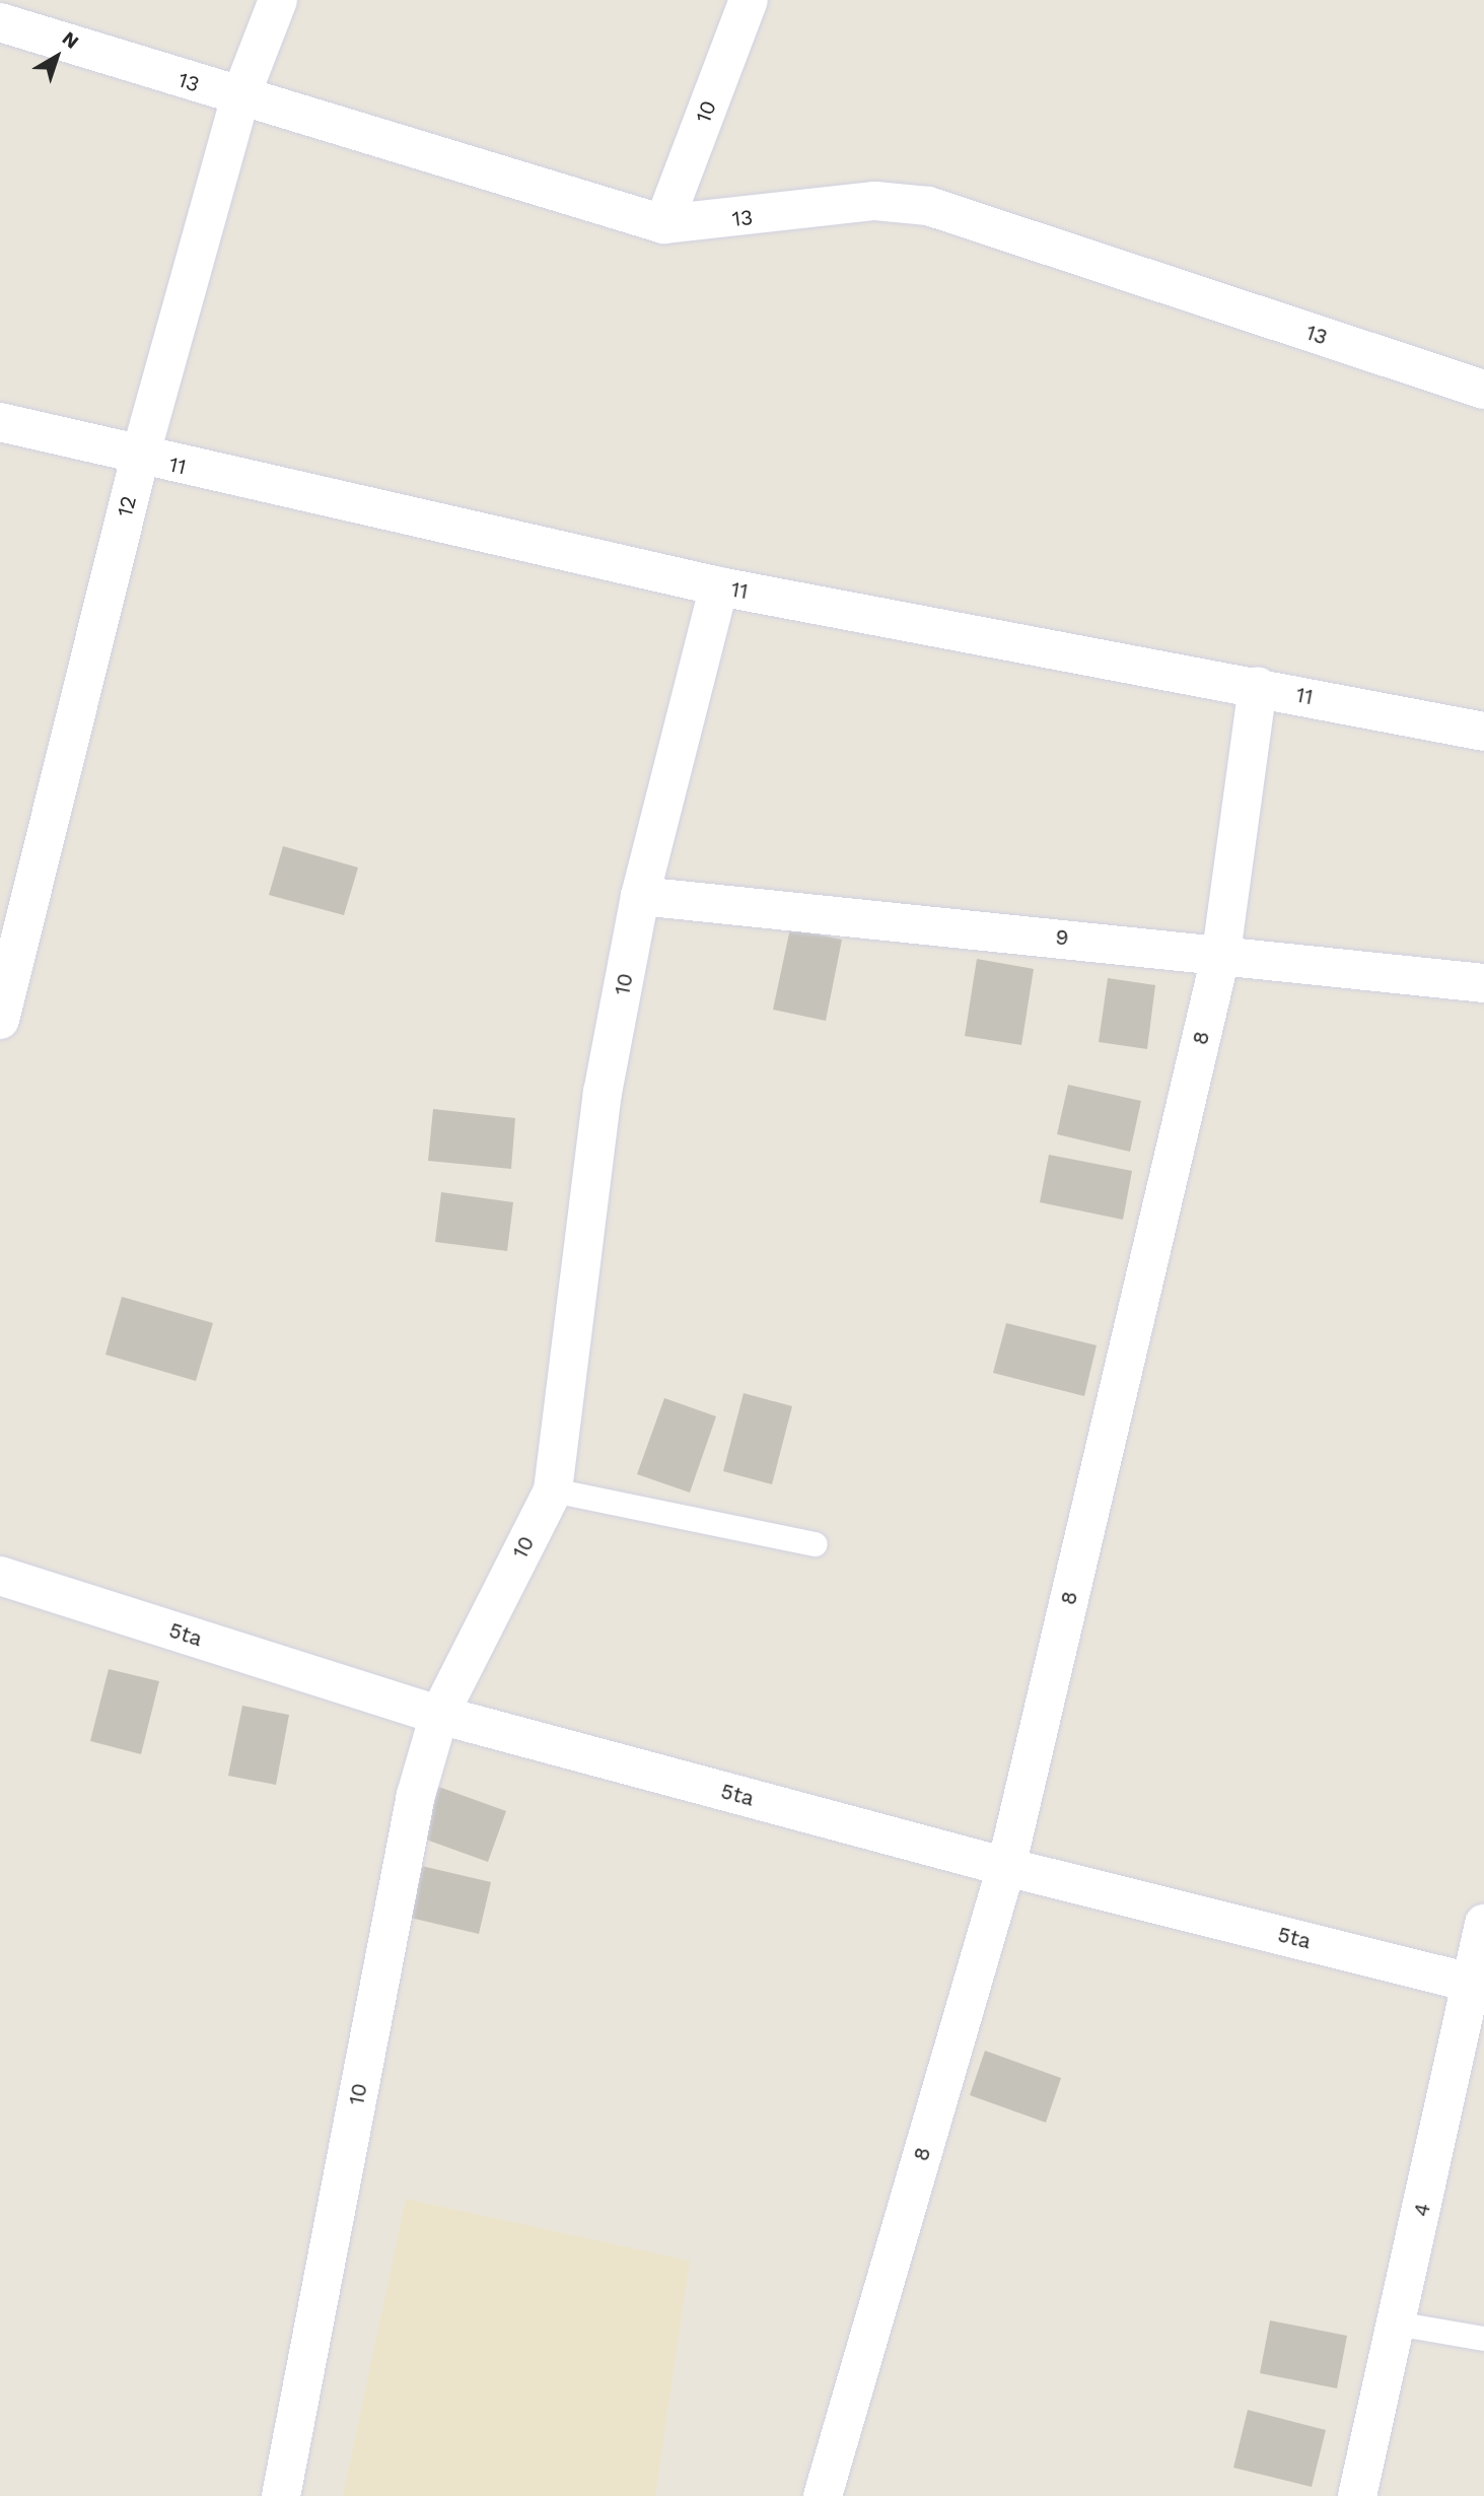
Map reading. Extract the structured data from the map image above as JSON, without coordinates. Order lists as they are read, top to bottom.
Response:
{
  "streets": {
    "street": [
      "13",
      "10",
      "11",
      "12",
      "9",
      "8",
      "5ta",
      "4"
    ]
  },
  "crossings": [
    ["13", "10"],
    ["13", "12"],
    ["10", "11"],
    ["10", "9"],
    ["10", "5ta"],
    ["11", "12"],
    ["11", "8"],
    ["9", "8"],
    ["8", "5ta"],
    ["5ta", "4"]
  ],
  "north": "top right"
}
